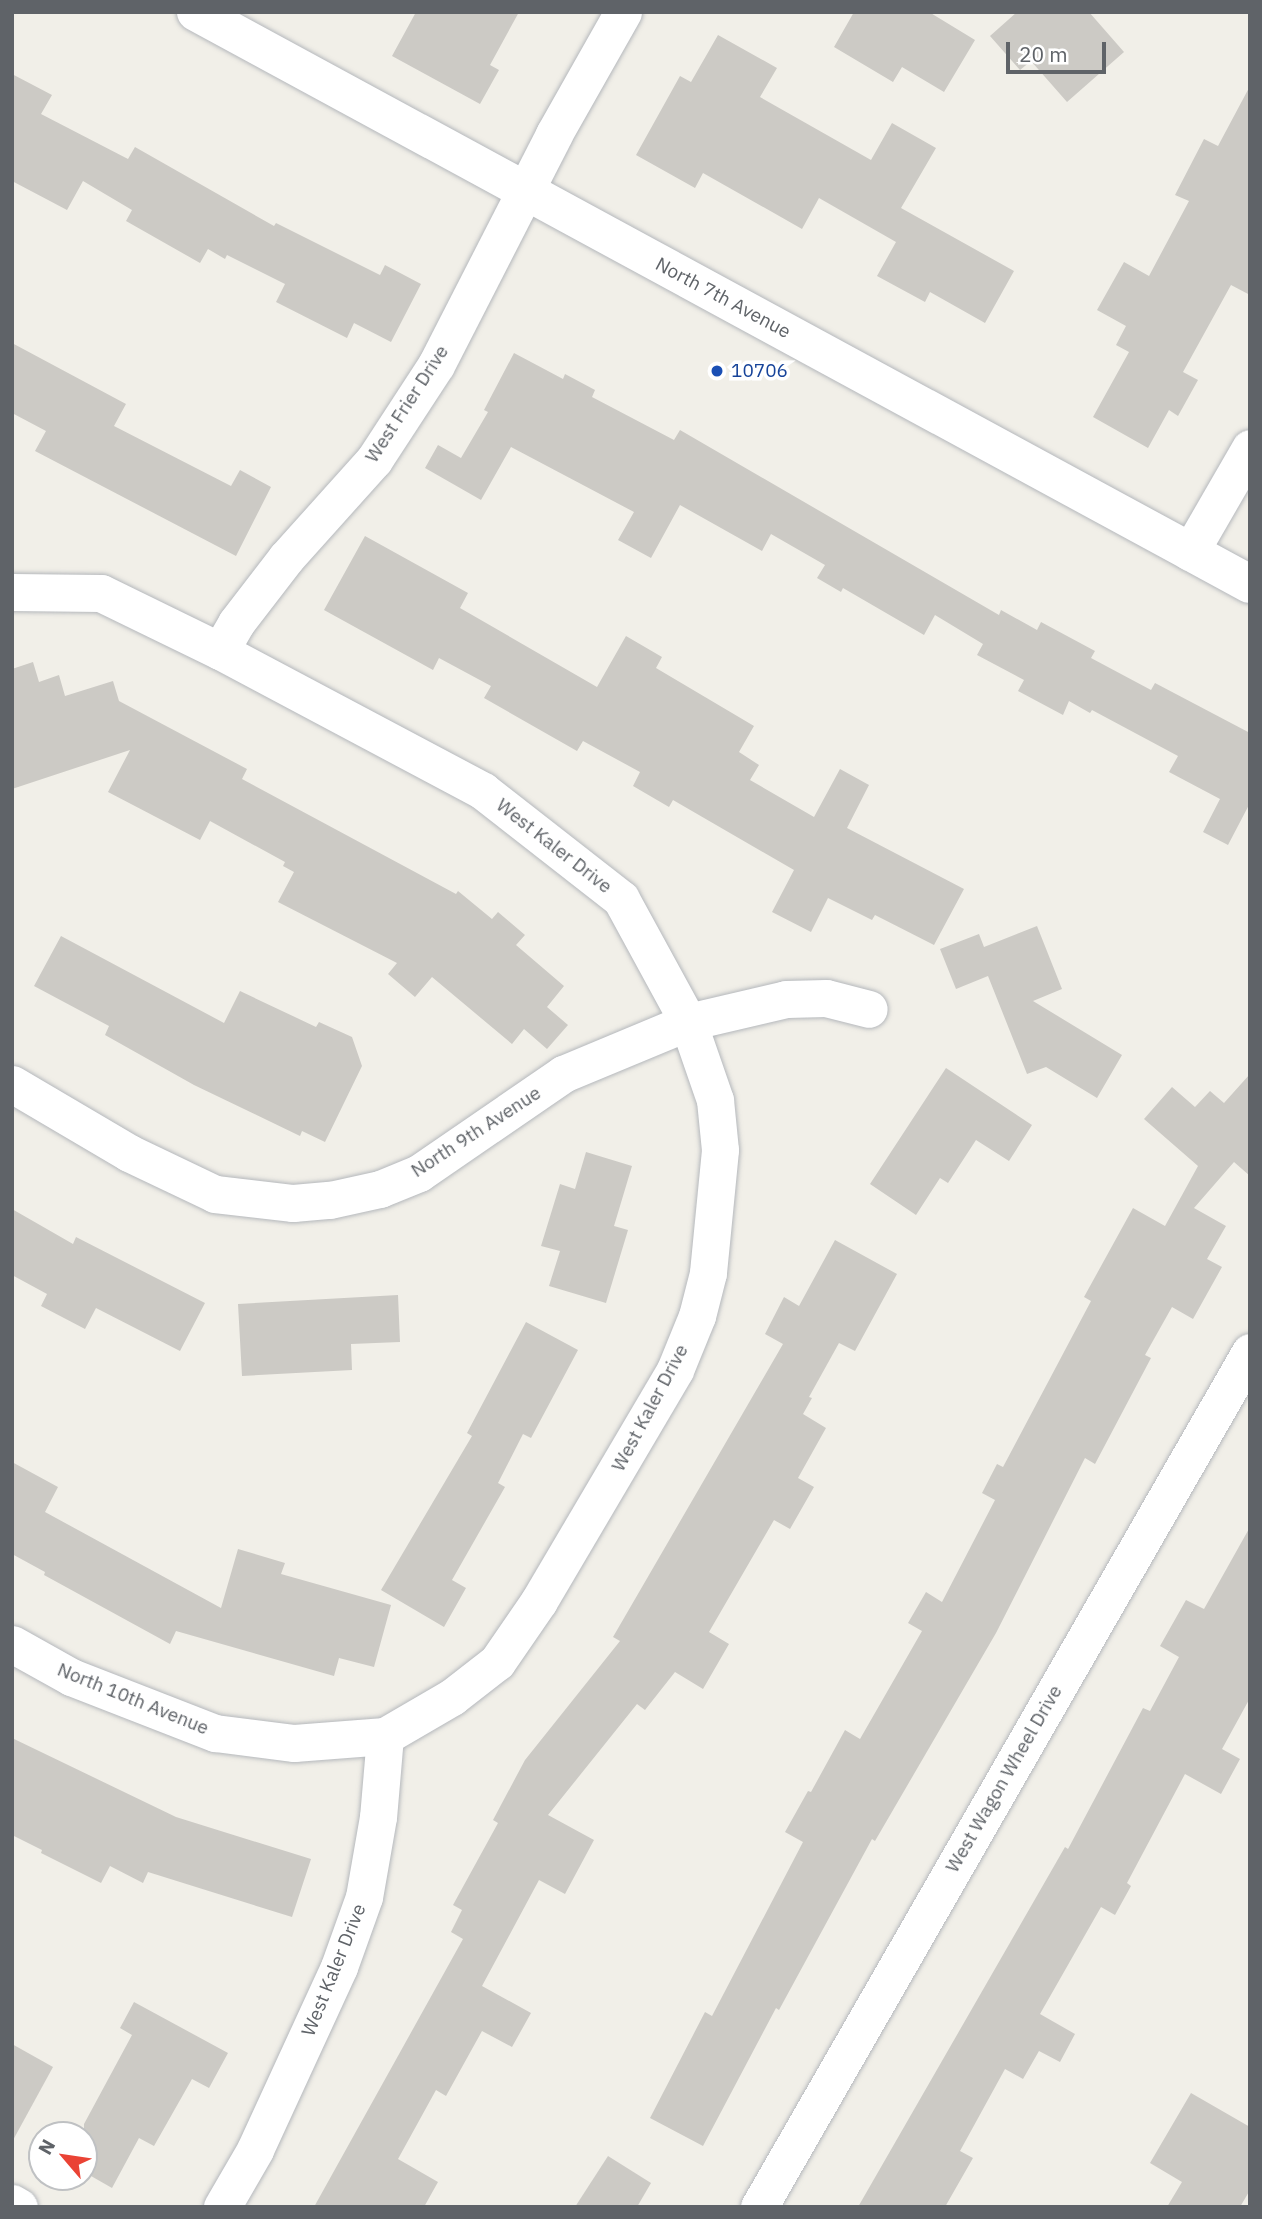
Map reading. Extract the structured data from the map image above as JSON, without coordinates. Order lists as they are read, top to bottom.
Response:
{
  "streets": {
    "main road": ["North 7th Avenue"],
    "street": [
      "West Frier Drive",
      "West Kaler Drive",
      "North 9th Avenue",
      "North 10th Avenue",
      "West Wagon Wheel Drive"
    ]
  },
  "crossings": [
    ["North 7th Avenue", "West Frier Drive"],
    ["West Frier Drive", "West Kaler Drive"],
    ["West Kaler Drive", "North 9th Avenue"],
    ["West Kaler Drive", "North 10th Avenue"]
  ],
  "places": ["10706"],
  "scale_bar": "20 m",
  "north": "top left"
}
